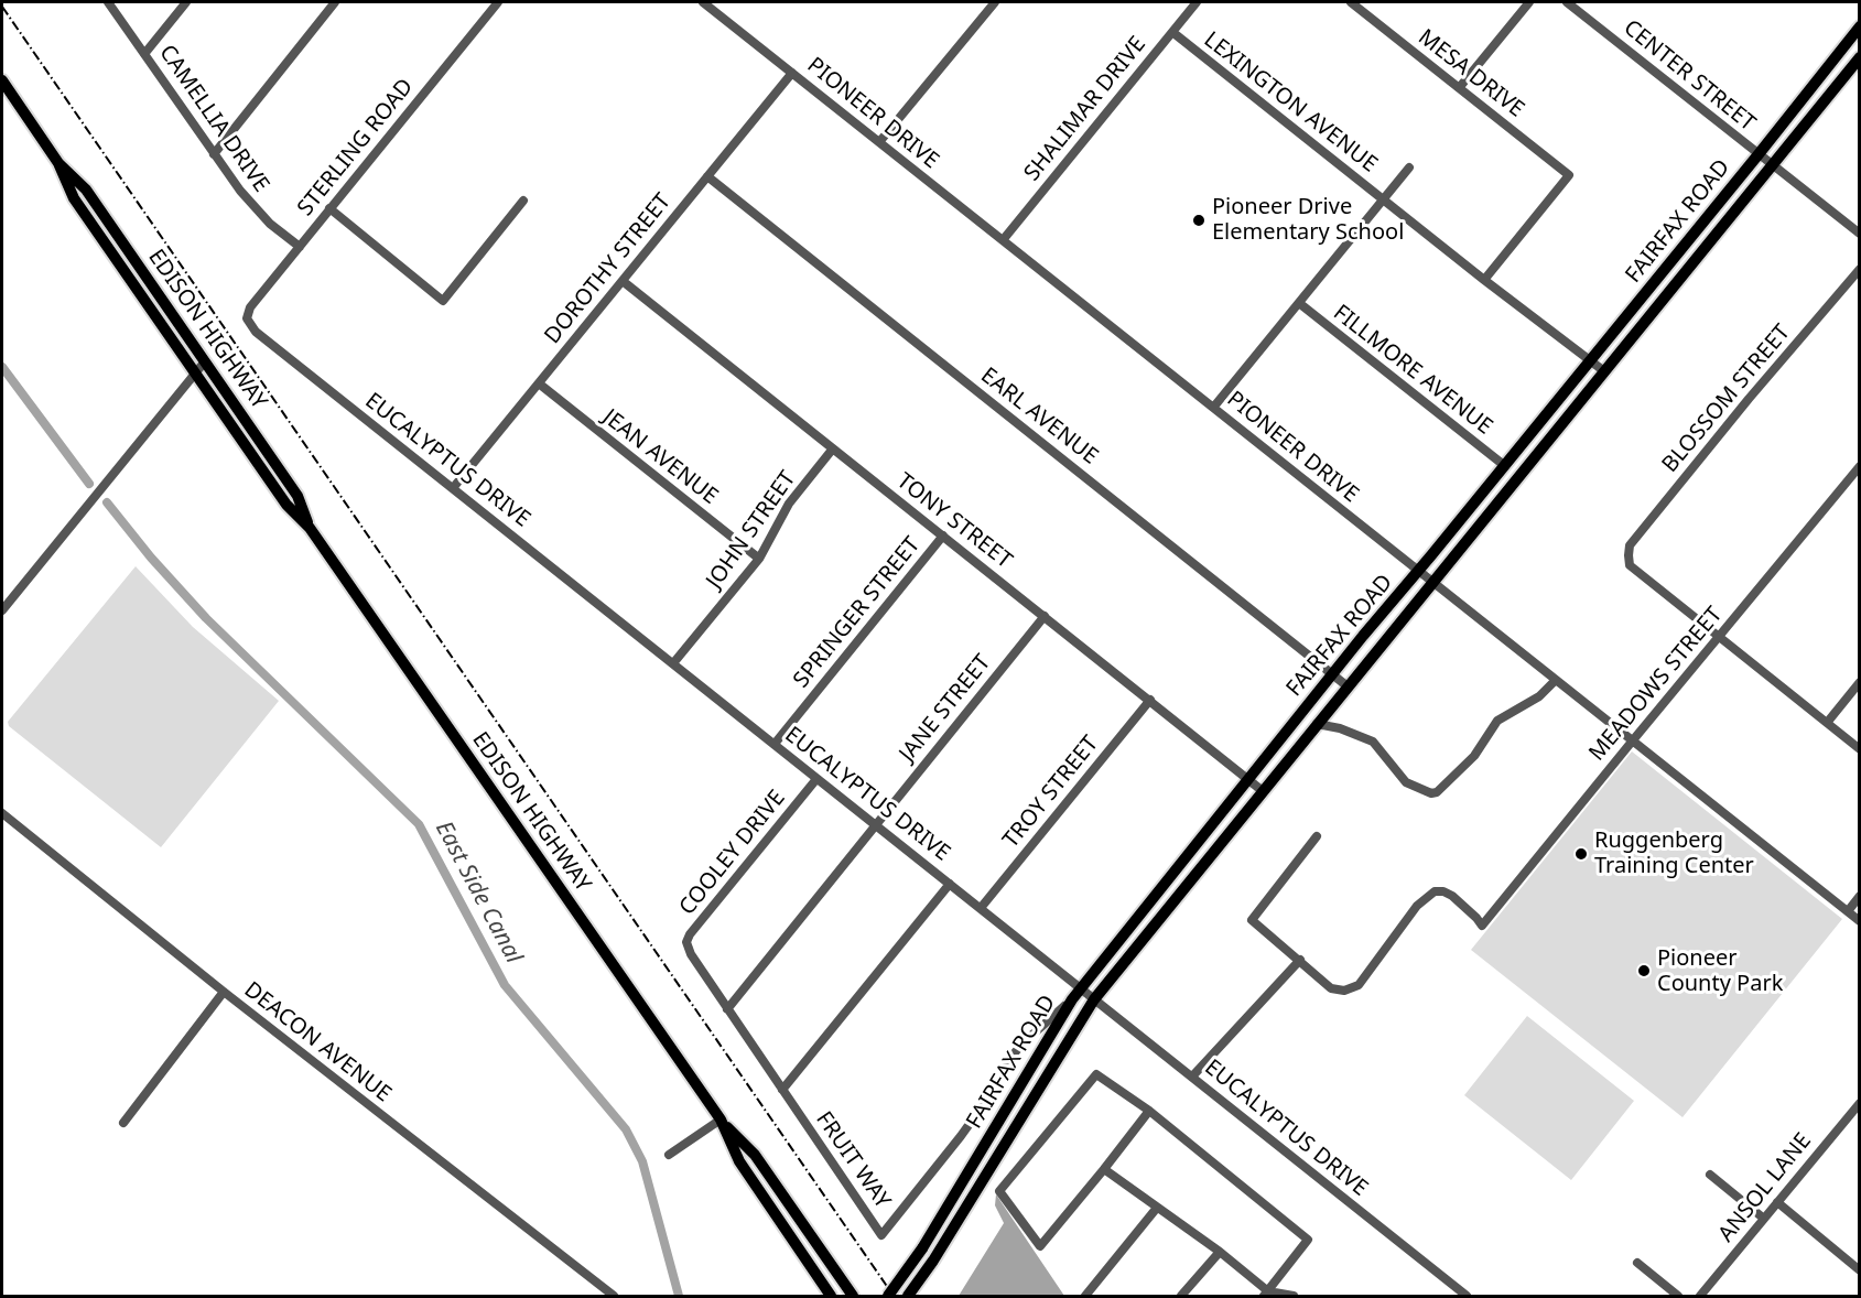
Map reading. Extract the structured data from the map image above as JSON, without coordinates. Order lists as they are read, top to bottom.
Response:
{
  "streets": {
    "main road": ["FAIRFAX ROAD", "EDISON HIGHWAY"],
    "street": [
      "MESA DRIVE",
      "CENTER STREET",
      "LEXINGTON AVENUE",
      "SHALIMAR DRIVE",
      "PIONEER DRIVE",
      "CAMELLIA DRIVE",
      "STERLING ROAD",
      "DOROTHY STREET",
      "FILLMORE AVENUE",
      "BLOSSOM STREET",
      "EARL AVENUE",
      "JEAN AVENUE",
      "EUCALYPTUS DRIVE",
      "TONY STREET",
      "JOHN STREET",
      "SPRINGER STREET",
      "MEADOWS STREET",
      "JANE STREET",
      "TROY STREET",
      "COOLEY DRIVE",
      "DEACON AVENUE",
      "FRUIT WAY",
      "ANSOL LANE"
    ]
  },
  "crossings": [
    ["MESA DRIVE", "LEXINGTON AVENUE"],
    ["CENTER STREET", "FAIRFAX ROAD"],
    ["LEXINGTON AVENUE", "SHALIMAR DRIVE"],
    ["LEXINGTON AVENUE", "FAIRFAX ROAD"],
    ["SHALIMAR DRIVE", "PIONEER DRIVE"],
    ["PIONEER DRIVE", "FAIRFAX ROAD"],
    ["PIONEER DRIVE", "DOROTHY STREET"],
    ["PIONEER DRIVE", "MEADOWS STREET"],
    ["CAMELLIA DRIVE", "STERLING ROAD"],
    ["STERLING ROAD", "EUCALYPTUS DRIVE"],
    ["FAIRFAX ROAD", "FILLMORE AVENUE"],
    ["FAIRFAX ROAD", "EARL AVENUE"],
    ["FAIRFAX ROAD", "EUCALYPTUS DRIVE"],
    ["FAIRFAX ROAD", "TONY STREET"],
    ["FAIRFAX ROAD", "FRUIT WAY"],
    ["DOROTHY STREET", "EARL AVENUE"],
    ["DOROTHY STREET", "JEAN AVENUE"],
    ["DOROTHY STREET", "EUCALYPTUS DRIVE"],
    ["DOROTHY STREET", "TONY STREET"],
    ["BLOSSOM STREET", "MEADOWS STREET"],
    ["JEAN AVENUE", "JOHN STREET"],
    ["EUCALYPTUS DRIVE", "JOHN STREET"],
    ["EUCALYPTUS DRIVE", "SPRINGER STREET"],
    ["EUCALYPTUS DRIVE", "JANE STREET"],
    ["EUCALYPTUS DRIVE", "TROY STREET"],
    ["EUCALYPTUS DRIVE", "COOLEY DRIVE"],
    ["TONY STREET", "JOHN STREET"],
    ["TONY STREET", "SPRINGER STREET"],
    ["TONY STREET", "JANE STREET"],
    ["TONY STREET", "TROY STREET"],
    ["JANE STREET", "FRUIT WAY"],
    ["COOLEY DRIVE", "FRUIT WAY"]
  ],
  "water": ["East Side Canal"],
  "places": ["Pioneer Drive Elementary School", "Ruggenberg Training Center", "Pioneer County Park"]
}
